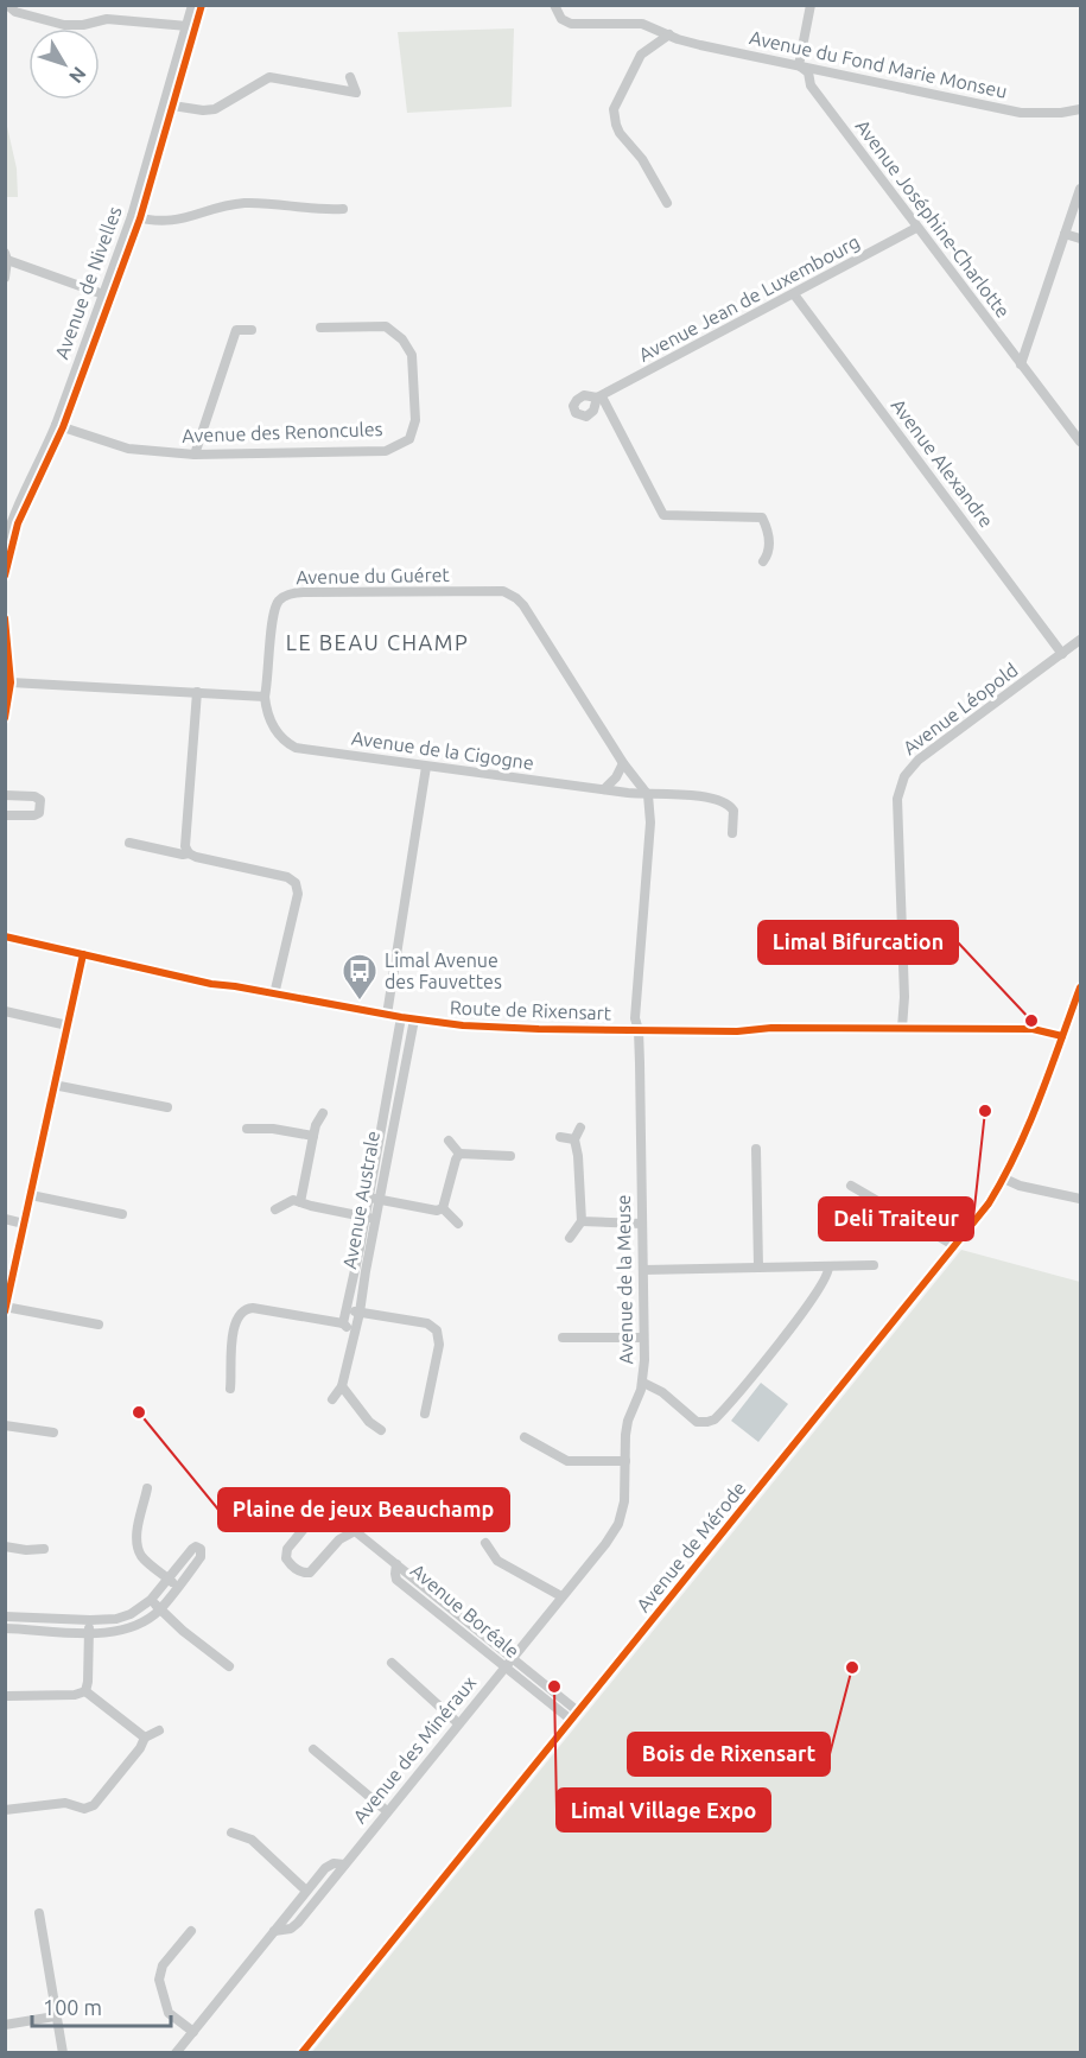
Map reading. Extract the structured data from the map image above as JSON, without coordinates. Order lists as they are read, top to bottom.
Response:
{
  "streets": {
    "street": [
      "Avenue du Fond Marie Monseu",
      "Avenue Joséphine-Charlotte",
      "Avenue de Nivelles",
      "Avenue Jean de Luxembourg",
      "Avenue des Renoncules",
      "Avenue Alexandre",
      "Avenue du Guéret",
      "Avenue Léopold",
      "Avenue de la Cigogne",
      "Route de Rixensart",
      "Avenue Australe",
      "Avenue de la Meuse",
      "Avenue de Mérode",
      "Avenue Boréale",
      "Avenue des Minéraux"
    ]
  },
  "crossings": [
    ["Avenue du Fond Marie Monseu", "Avenue Joséphine-Charlotte"],
    ["Avenue Joséphine-Charlotte", "Avenue Jean de Luxembourg"],
    ["Avenue de Nivelles", "Avenue des Renoncules"],
    ["Avenue Jean de Luxembourg", "Avenue Alexandre"],
    ["Avenue Alexandre", "Avenue Léopold"],
    ["Avenue du Guéret", "Avenue de la Cigogne"],
    ["Avenue Léopold", "Route de Rixensart"],
    ["Route de Rixensart", "Avenue Australe"],
    ["Route de Rixensart", "Avenue de la Meuse"],
    ["Route de Rixensart", "Avenue de Mérode"],
    ["Avenue de la Meuse", "Avenue Boréale"],
    ["Avenue de la Meuse", "Avenue des Minéraux"],
    ["Avenue de Mérode", "Avenue Boréale"],
    ["Avenue Boréale", "Avenue des Minéraux"]
  ],
  "districts": ["LE BEAU CHAMP"],
  "places": {
    "bus stop": ["Limal Avenue des Fauvettes"],
    "other": [
      "Limal Bifurcation",
      "Deli Traiteur",
      "Plaine de jeux Beauchamp",
      "Bois de Rixensart",
      "Limal Village Expo"
    ]
  },
  "scale_bar": "100 m",
  "north": "bottom right"
}
